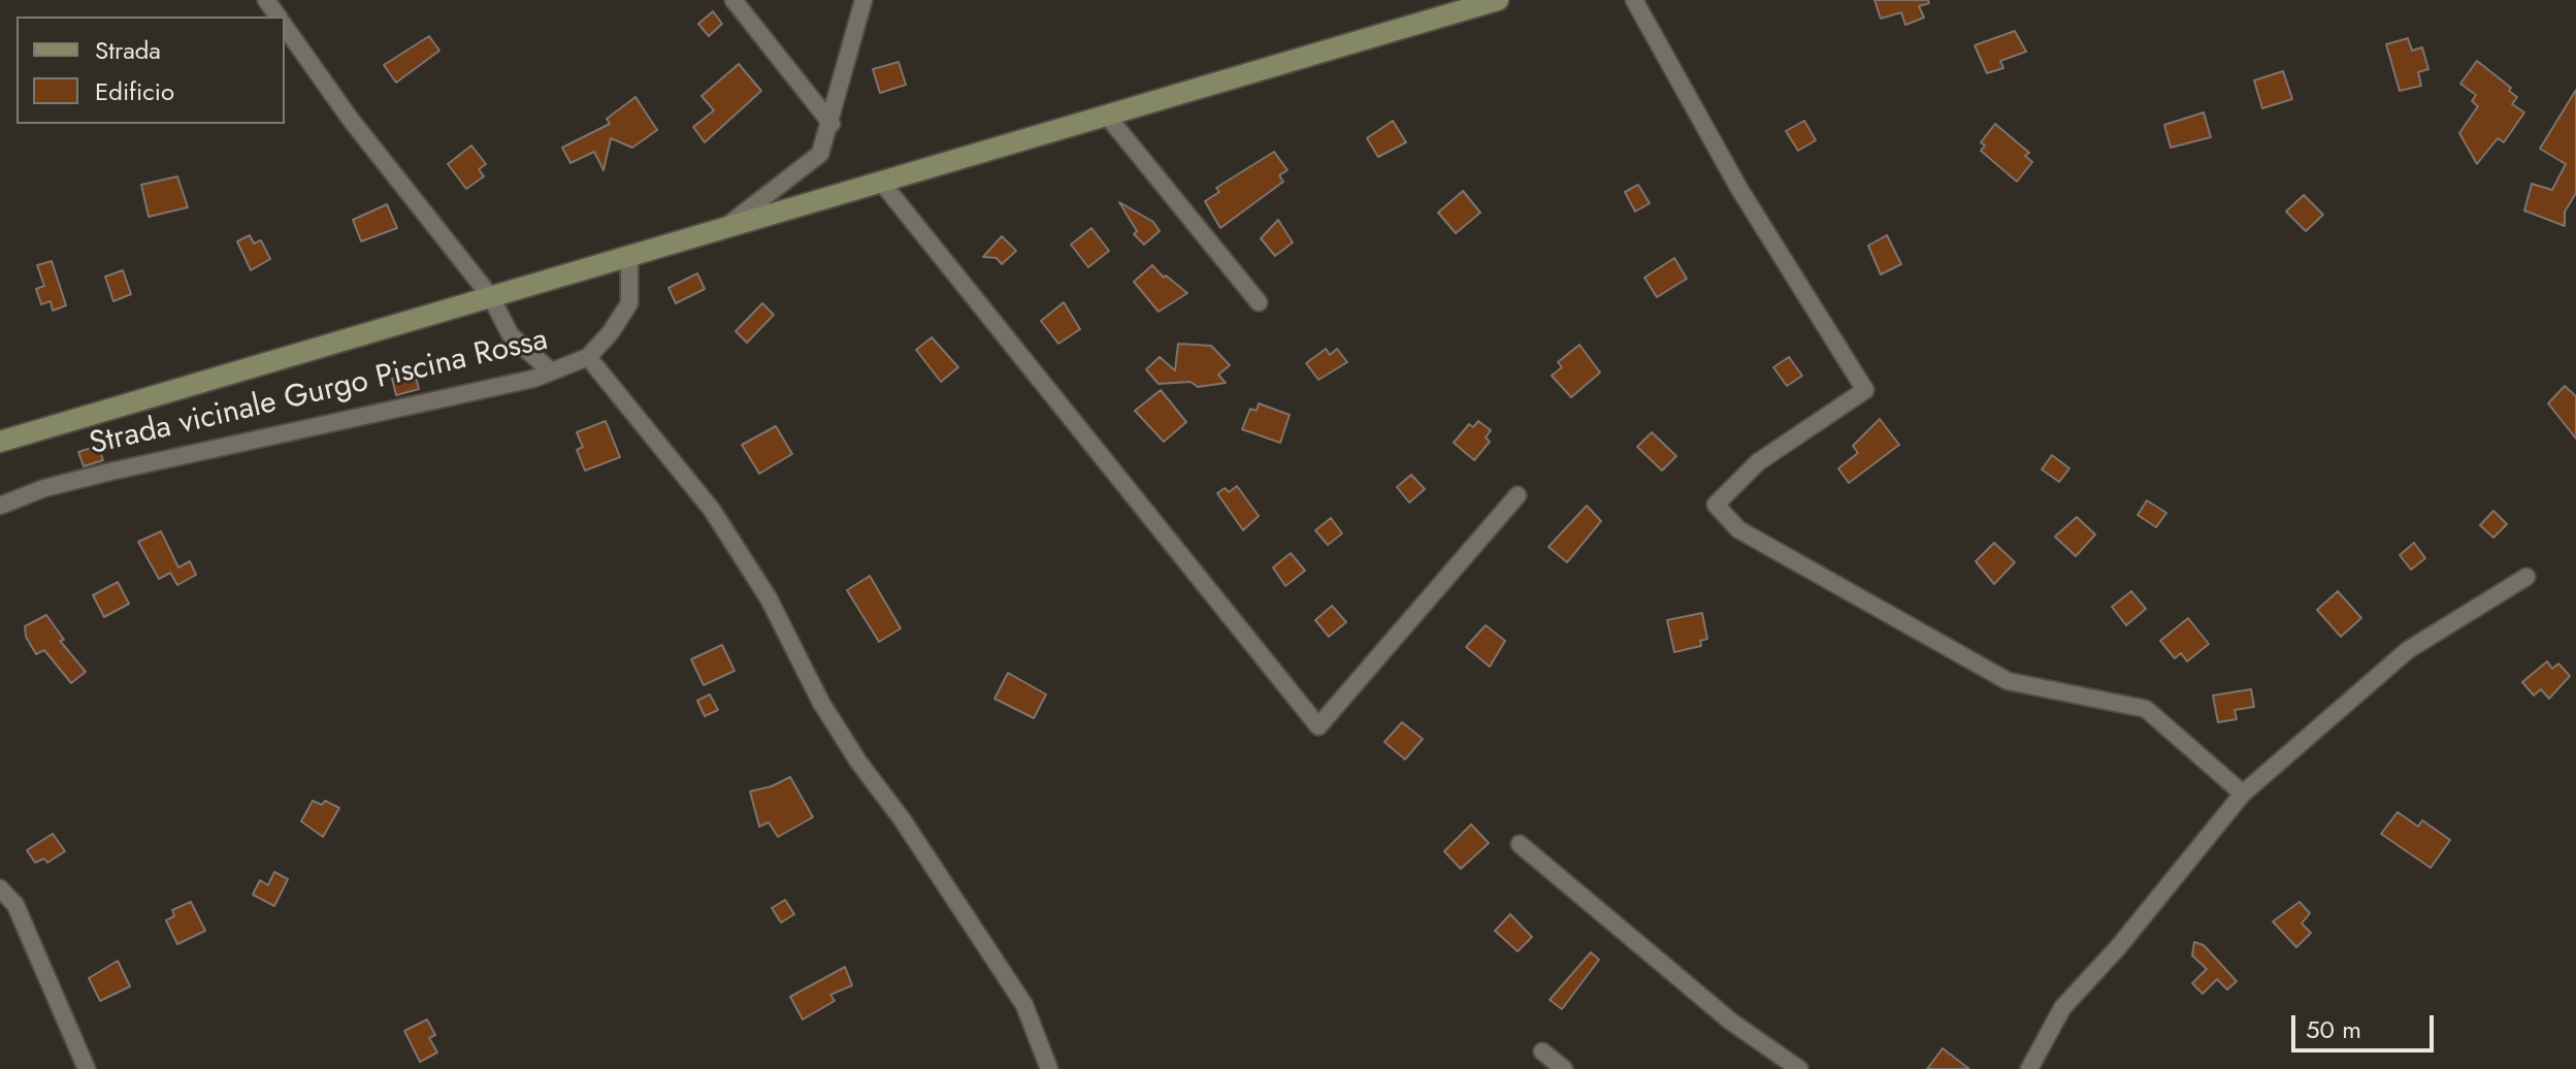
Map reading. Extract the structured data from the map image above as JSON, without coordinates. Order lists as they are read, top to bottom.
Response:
{
  "streets": {
    "street": ["Strada vicinale Gurgo Piscina Rossa"]
  },
  "legend": ["Strada", "Edificio"],
  "scale_bar": "50 m"
}
